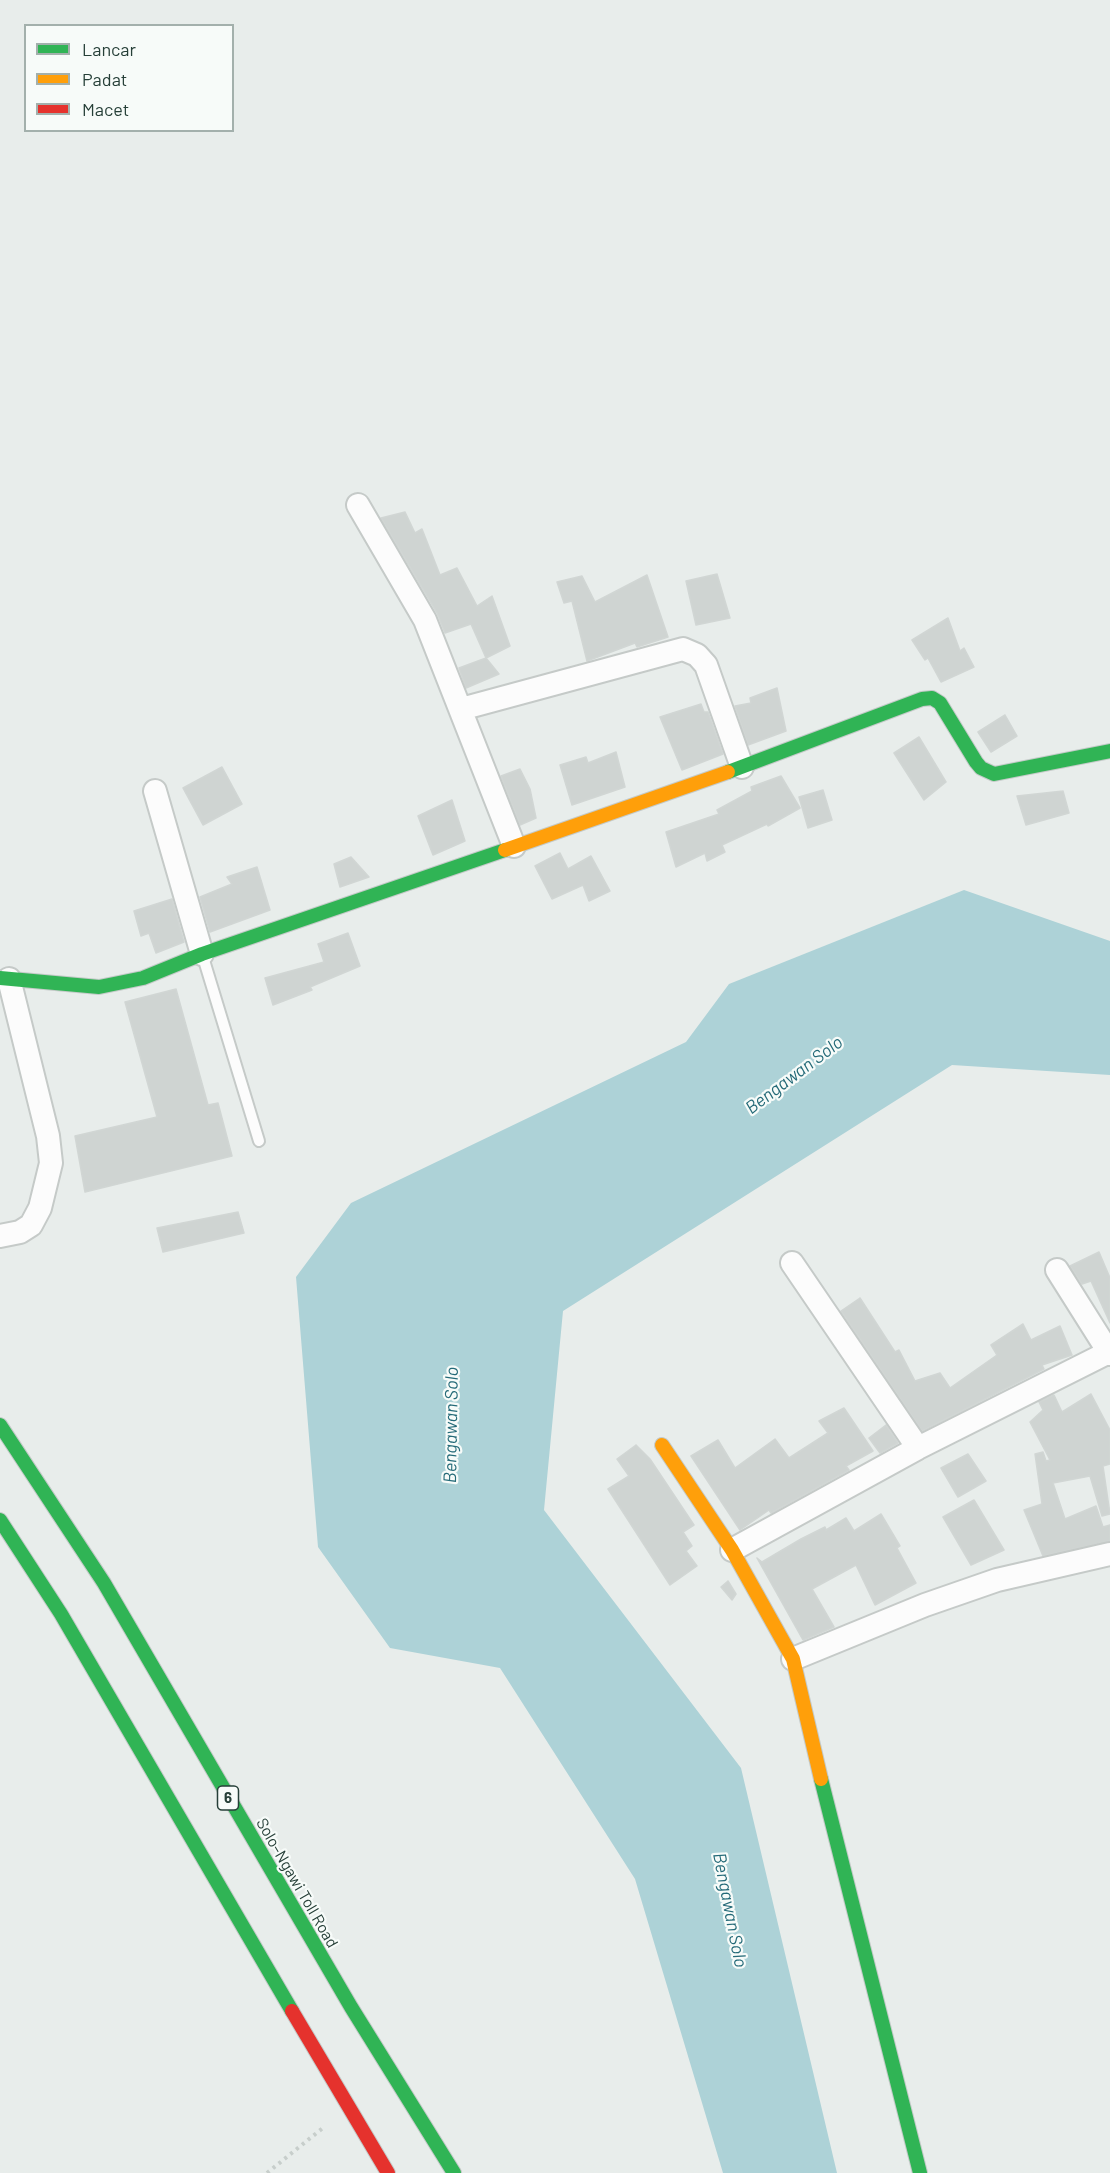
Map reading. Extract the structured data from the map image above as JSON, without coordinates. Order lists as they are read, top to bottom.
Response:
{
  "streets": {
    "main road": ["6", "Solo–Ngawi Toll Road"]
  },
  "water": ["Bengawan Solo"],
  "legend": ["Lancar", "Padat", "Macet"]
}
